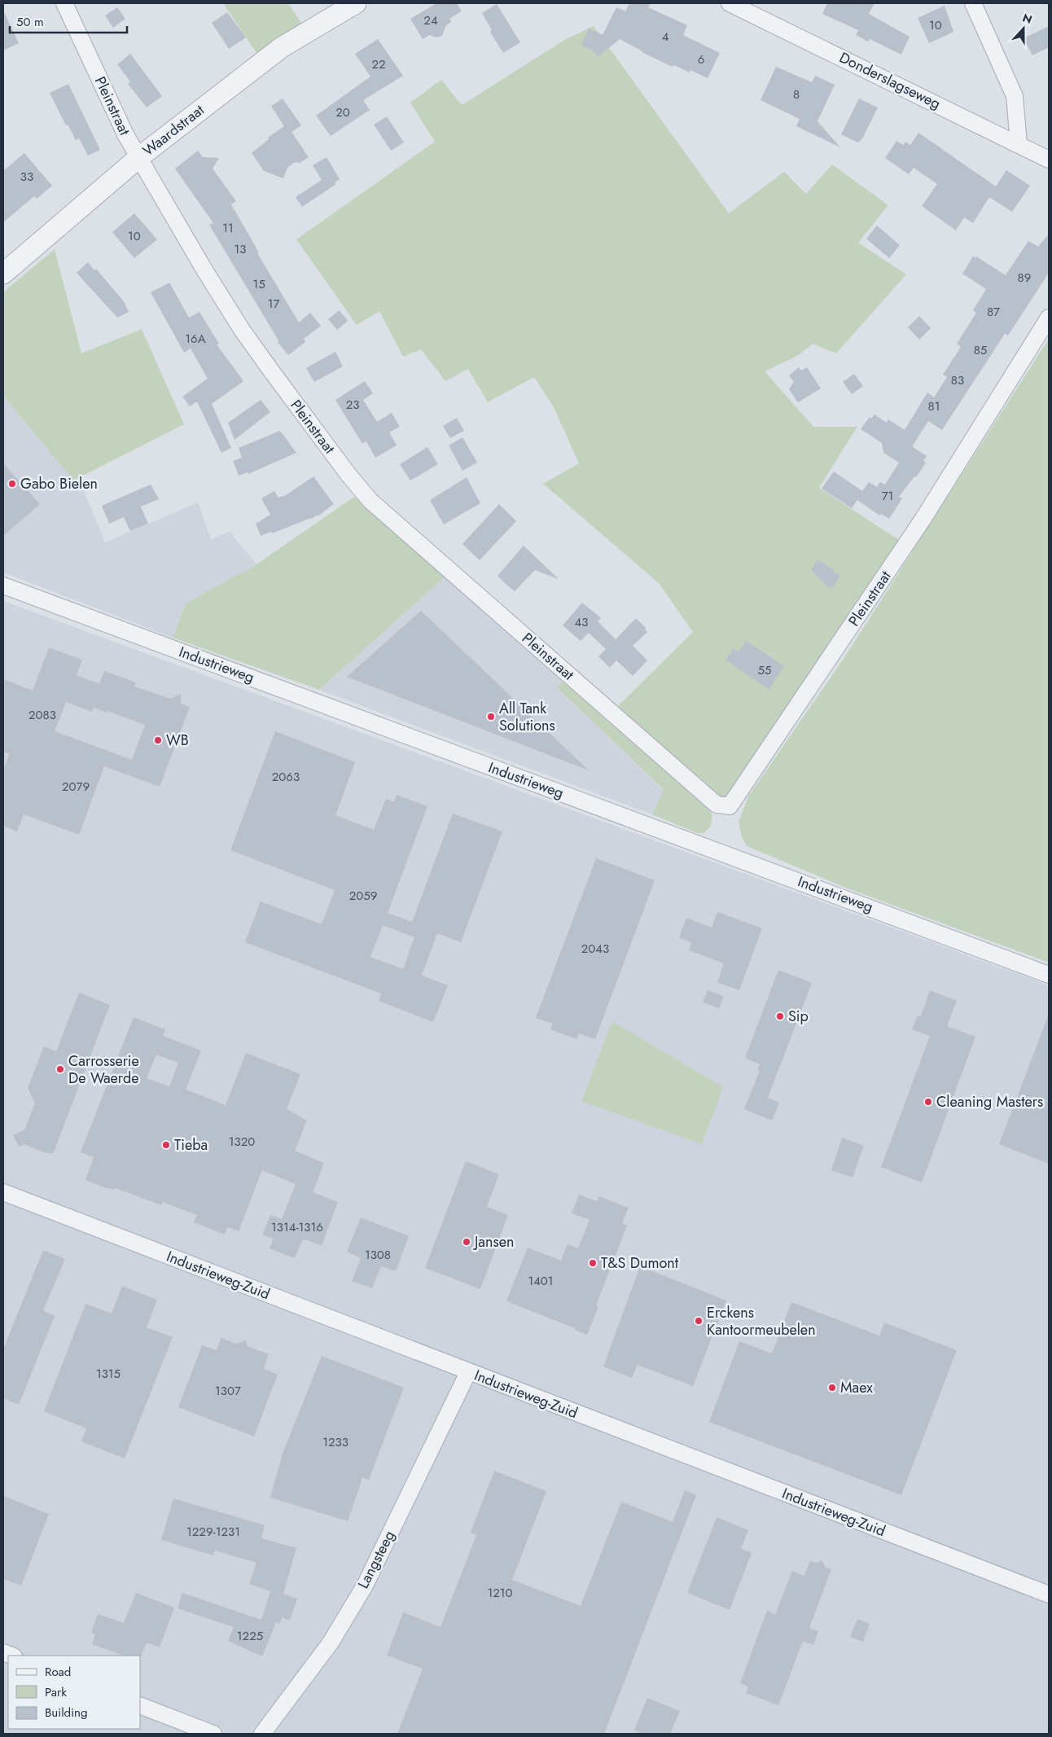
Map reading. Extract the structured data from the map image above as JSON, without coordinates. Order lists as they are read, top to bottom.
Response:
{
  "streets": {
    "street": [
      "Donderslagseweg",
      "Pleinstraat",
      "Waardstraat",
      "Industrieweg",
      "Industrieweg-Zuid",
      "Langsteeg"
    ]
  },
  "crossings": [
    ["Pleinstraat", "Waardstraat"],
    ["Industrieweg-Zuid", "Langsteeg"]
  ],
  "places": [
    "Gabo Bielen",
    "All Tank Solutions",
    "WB",
    "Sip",
    "Carrosserie De Waerde",
    "Cleaning Masters",
    "Tieba",
    "Jansen",
    "T&S Dumont",
    "Erckens Kantoormeubelen",
    "Maex"
  ],
  "house_numbers": [
    "24",
    "10",
    "4",
    "6",
    "22",
    "8",
    "20",
    "33",
    "11",
    "10",
    "13",
    "89",
    "15",
    "17",
    "87",
    "16A",
    "85",
    "83",
    "23",
    "81",
    "71",
    "43",
    "55",
    "2083",
    "2063",
    "2079",
    "2059",
    "2043",
    "1320",
    "1314-1316",
    "1308",
    "1401",
    "1315",
    "1307",
    "1233",
    "1229-1231",
    "1210",
    "1225"
  ],
  "legend": ["Road", "Park", "Building"],
  "scale_bar": "50 m",
  "north": "top"
}
